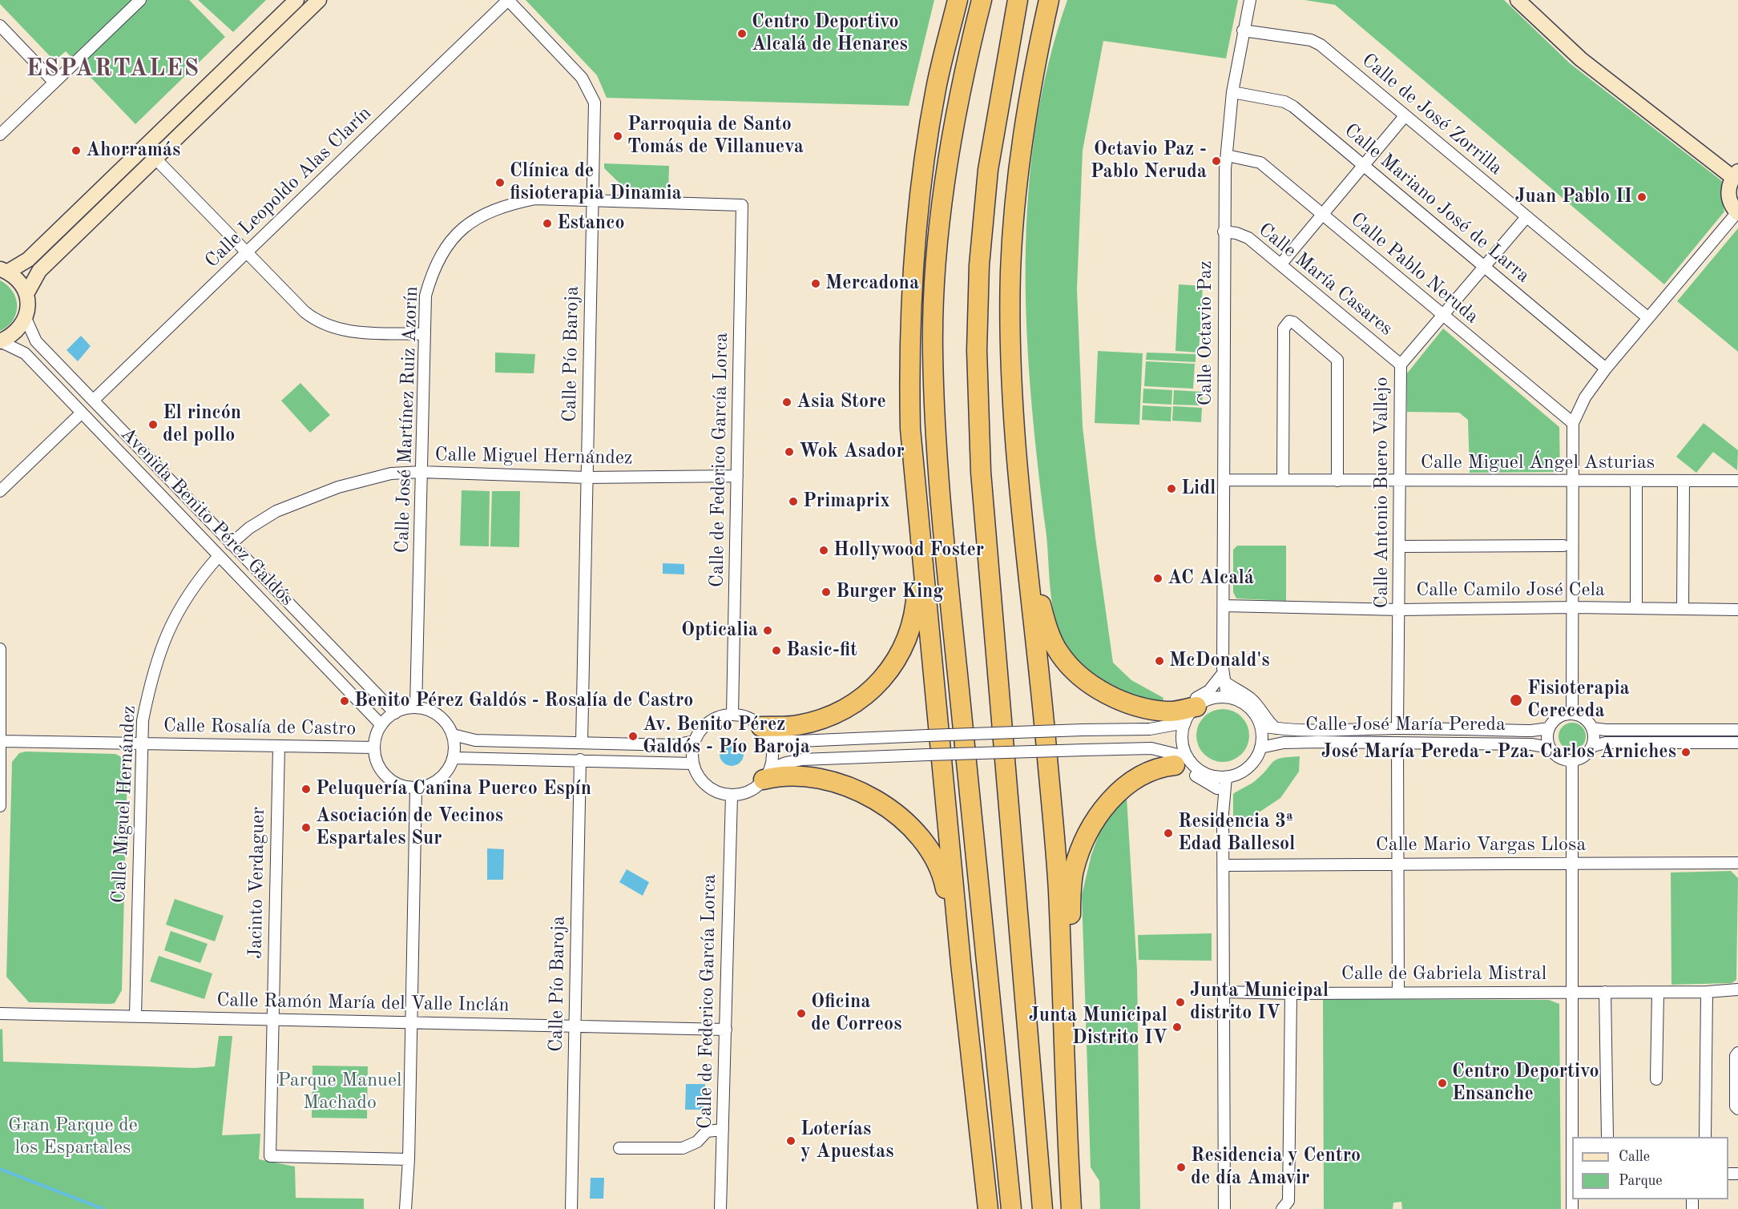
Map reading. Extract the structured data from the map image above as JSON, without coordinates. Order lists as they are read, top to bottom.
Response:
{
  "streets": {
    "street": [
      "Calle de José Zorrilla",
      "Calle Leopoldo Alas Clarín",
      "Calle Mariano José de Larra",
      "Calle Pablo Neruda",
      "Calle María Casares",
      "Calle Octavio Paz",
      "Calle Pío Baroja",
      "Calle José Martínez Ruiz Azorín",
      "Calle Miguel Hernández",
      "Calle de Federico García Lorca",
      "Calle Miguel Ángel Asturias",
      "Calle Antonio Buero Vallejo",
      "Avenida Benito Pérez Galdós",
      "Calle Camilo José Cela",
      "Calle José María Pereda",
      "Calle Rosalía de Castro",
      "Calle Mario Vargas Llosa",
      "Jacinto Verdaguer",
      "Calle de Gabriela Mistral",
      "Calle Ramón María del Valle Inclán"
    ]
  },
  "crossings": [
    ["Calle de José Zorrilla", "Calle Octavio Paz"],
    ["Calle de José Zorrilla", "Calle Antonio Buero Vallejo"],
    ["Calle Leopoldo Alas Clarín", "Calle Pío Baroja"],
    ["Calle Leopoldo Alas Clarín", "Avenida Benito Pérez Galdós"],
    ["Calle Mariano José de Larra", "Calle Octavio Paz"],
    ["Calle Mariano José de Larra", "Calle Antonio Buero Vallejo"],
    ["Calle Pablo Neruda", "Calle Octavio Paz"],
    ["Calle Pablo Neruda", "Calle Antonio Buero Vallejo"],
    ["Calle María Casares", "Calle Octavio Paz"],
    ["Calle María Casares", "Calle Antonio Buero Vallejo"],
    ["Calle Octavio Paz", "Calle Miguel Ángel Asturias"],
    ["Calle Octavio Paz", "Calle Camilo José Cela"],
    ["Calle Octavio Paz", "Calle José María Pereda"],
    ["Calle Pío Baroja", "Calle José Martínez Ruiz Azorín"],
    ["Calle Pío Baroja", "Calle Miguel Hernández"],
    ["Calle Pío Baroja", "Calle Ramón María del Valle Inclán"],
    ["Calle José Martínez Ruiz Azorín", "Calle Miguel Hernández"],
    ["Calle José Martínez Ruiz Azorín", "Calle de Federico García Lorca"],
    ["Calle José Martínez Ruiz Azorín", "Avenida Benito Pérez Galdós"],
    ["Calle José Martínez Ruiz Azorín", "Calle Rosalía de Castro"],
    ["Calle Miguel Hernández", "Calle de Federico García Lorca"],
    ["Calle Miguel Hernández", "Avenida Benito Pérez Galdós"],
    ["Calle Miguel Hernández", "Calle Rosalía de Castro"],
    ["Calle Miguel Hernández", "Calle Ramón María del Valle Inclán"],
    ["Calle de Federico García Lorca", "Calle Ramón María del Valle Inclán"],
    ["Calle Miguel Ángel Asturias", "Calle Antonio Buero Vallejo"],
    ["Calle Antonio Buero Vallejo", "Calle Camilo José Cela"],
    ["Calle Antonio Buero Vallejo", "Calle José María Pereda"],
    ["Avenida Benito Pérez Galdós", "Calle Rosalía de Castro"],
    ["Calle Rosalía de Castro", "Jacinto Verdaguer"],
    ["Jacinto Verdaguer", "Calle Ramón María del Valle Inclán"]
  ],
  "districts": ["ESPARTALES"],
  "parks": ["Parque Manuel Machado", "Gran Parque de los Espartales"],
  "places": [
    "Centro Deportivo Alcalá de Henares",
    "Parroquia de Santo Tomás de Villanueva",
    "Ahorramás",
    "Octavio Paz - Pablo Neruda",
    "Clínica de fisioterapia Dinamia",
    "Juan Pablo II",
    "Estanco",
    "Mercadona",
    "Asia Store",
    "El rincón del pollo",
    "Wok Asador",
    "Lidl",
    "Primaprix",
    "Hollywood Foster",
    "AC Alcalá",
    "Burger King",
    "Opticalia",
    "Basic-fit",
    "McDonald's",
    "Fisioterapia Cereceda",
    "Benito Pérez Galdós - Rosalía de Castro",
    "Av. Benito Pérez Galdós - Pío Baroja",
    "José María Pereda - Pza. Carlos Arniches",
    "Peluquería Canina Puerco Espín",
    "Asociación de Vecinos Espartales Sur",
    "Residencia 3ª Edad Ballesol",
    "Junta Municipal distrito IV",
    "Oficina de Correos",
    "Junta Municipal Distrito IV",
    "Centro Deportivo Ensanche",
    "Loterías y Apuestas",
    "Residencia y Centro de día Amavir"
  ],
  "legend": ["Calle", "Parque"]
}
